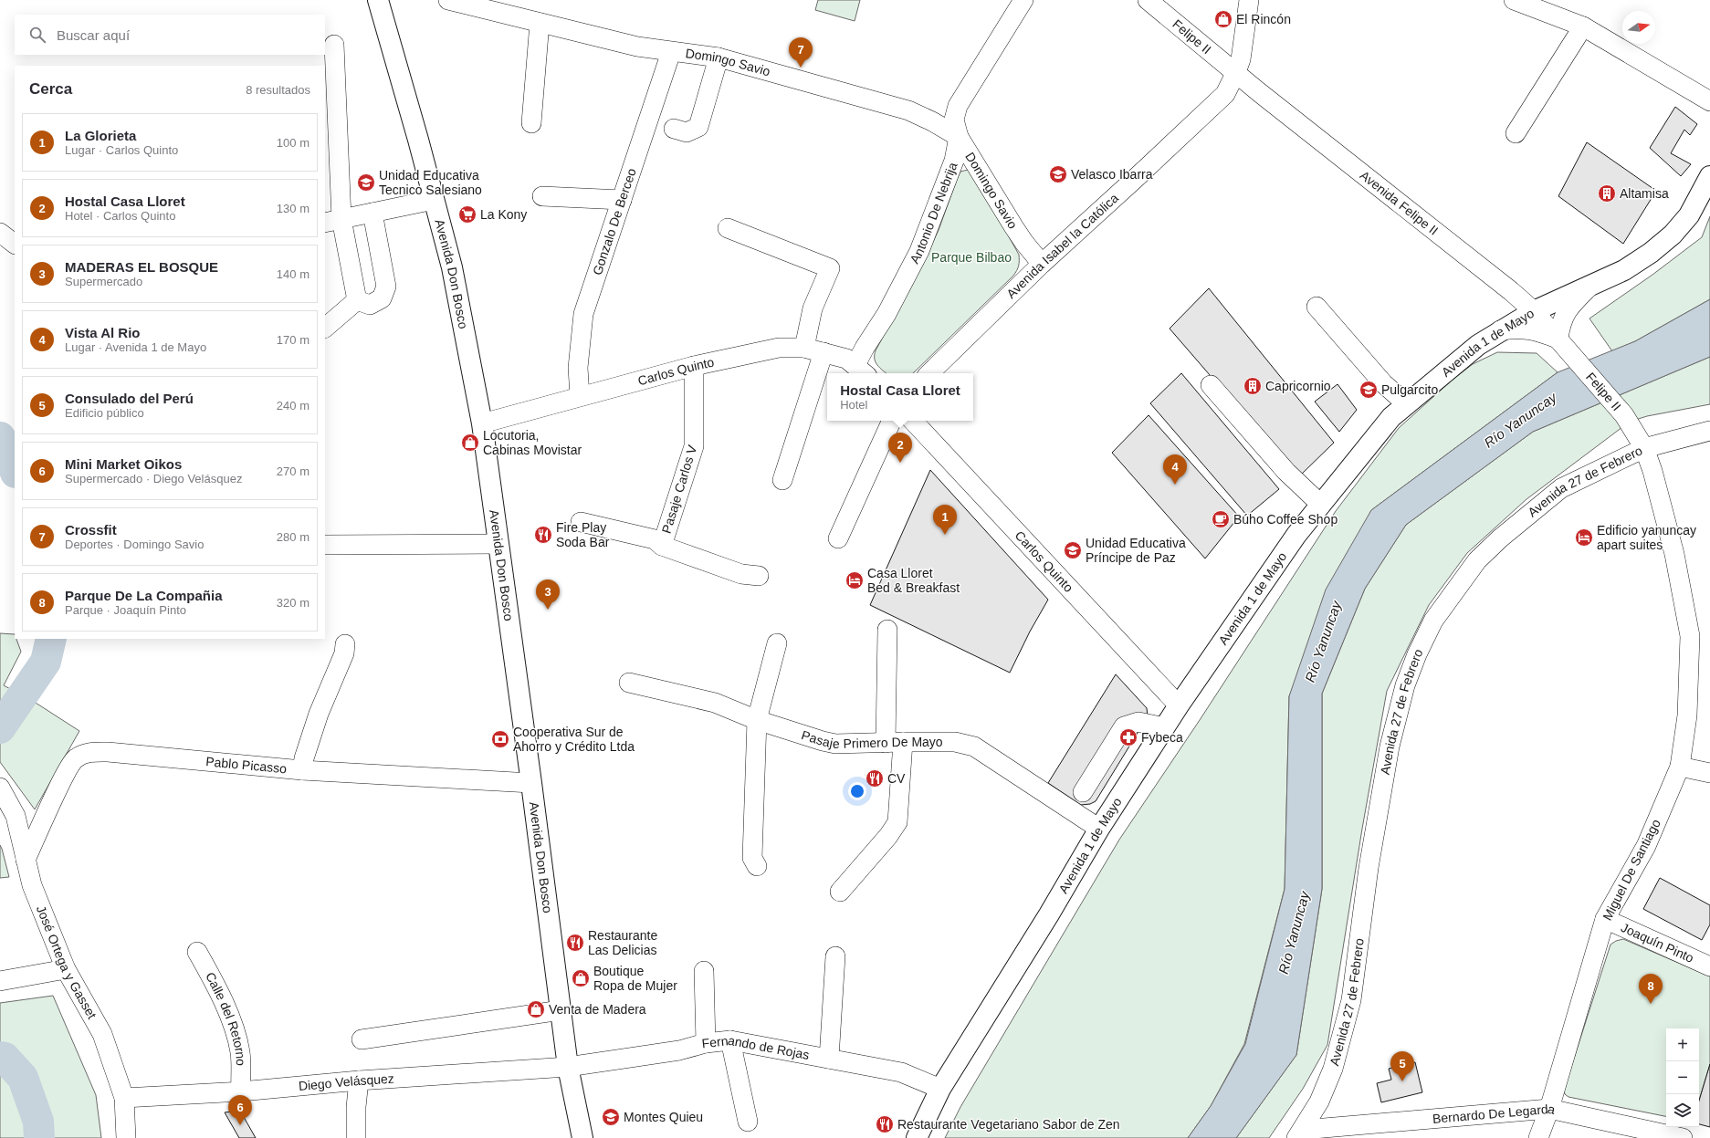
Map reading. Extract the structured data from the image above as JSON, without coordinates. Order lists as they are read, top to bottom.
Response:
{
  "streets": {
    "main road": ["Avenida Don Bosco", "Avenida 1 de Mayo"],
    "street": [
      "Felipe II",
      "Domingo Savio",
      "Avenida Felipe II",
      "Antonio De Nebrija",
      "Gonzalo De Berceo",
      "Avenida Isabel la Católica",
      "Carlos Quinto",
      "Avenida 27 de Febrero",
      "Pasaje Carlos V",
      "Pasaje Primero De Mayo",
      "Pablo Picasso",
      "Miguel De Santiago",
      "Joaquín Pinto",
      "José Ortega y Gasset",
      "Calle del Retorno",
      "Fernando de Rojas",
      "Diego Velásquez",
      "Bernardo De Legarda"
    ]
  },
  "crossings": [
    ["Felipe II", "Avenida Felipe II"],
    ["Felipe II", "Avenida Isabel la Católica"],
    ["Felipe II", "Avenida 27 de Febrero"],
    ["Felipe II", "Miguel De Santiago"],
    ["Domingo Savio", "Antonio De Nebrija"],
    ["Domingo Savio", "Gonzalo De Berceo"],
    ["Domingo Savio", "Avenida Isabel la Católica"],
    ["Avenida Felipe II", "Avenida Isabel la Católica"],
    ["Avenida Felipe II", "Avenida 1 de Mayo"],
    ["Antonio De Nebrija", "Carlos Quinto"],
    ["Gonzalo De Berceo", "Carlos Quinto"],
    ["Avenida Don Bosco", "Carlos Quinto"],
    ["Avenida Don Bosco", "Pablo Picasso"],
    ["Avenida Don Bosco", "Fernando de Rojas"],
    ["Avenida Don Bosco", "Diego Velásquez"],
    ["Avenida 1 de Mayo", "Carlos Quinto"],
    ["Avenida 1 de Mayo", "Pasaje Primero De Mayo"],
    ["Avenida 1 de Mayo", "Fernando de Rojas"],
    ["Carlos Quinto", "Pasaje Carlos V"],
    ["Avenida 27 de Febrero", "Miguel De Santiago"],
    ["Avenida 27 de Febrero", "Bernardo De Legarda"],
    ["Pablo Picasso", "José Ortega y Gasset"],
    ["Miguel De Santiago", "Joaquín Pinto"],
    ["Miguel De Santiago", "Bernardo De Legarda"],
    ["José Ortega y Gasset", "Diego Velásquez"],
    ["Calle del Retorno", "Diego Velásquez"],
    ["Fernando de Rojas", "Diego Velásquez"]
  ],
  "water": ["Río Yanuncay"],
  "parks": ["Parque Bilbao"],
  "places": {
    "shop": [
      "El Rincón",
      "Locutoria, Cabinas Movistar",
      "Boutique Ropa de Mujer",
      "Venta de Madera"
    ],
    "school or university": [
      "Velasco Ibarra",
      "Unidad Educativa Tecnico Salesiano",
      "Pulgarcito",
      "Unidad Educativa Príncipe de Paz",
      "Montes Quieu"
    ],
    "building": ["Altamisa", "Capricornio"],
    "supermarket": ["La Kony"],
    "cafe": ["Búho Coffee Shop"],
    "restaurant": [
      "Fire Play Soda Bar",
      "CV",
      "Restaurante Las Delicias",
      "Restaurante Vegetariano Sabor de Zen"
    ],
    "hotel": ["Edificio yanuncay apart suites", "Casa Lloret Bed & Breakfast"],
    "pharmacy": ["Fybeca"],
    "bank": ["Cooperativa Sur de Ahorro y Crédito Ltda"]
  },
  "north": "right",
  "page": {
    "search": "Buscar aquí",
    "pins": [
      "7",
      "2",
      "4",
      "1",
      "3",
      "8",
      "5",
      "6"
    ],
    "heading": ["Cerca", "8 resultados"],
    "list": [
      {
        "mark": "1",
        "name": "La Glorieta",
        "note": "Lugar · Carlos Quinto",
        "value": "100 m"
      },
      {
        "mark": "2",
        "name": "Hostal Casa Lloret",
        "note": "Hotel · Carlos Quinto",
        "value": "130 m"
      },
      {
        "mark": "3",
        "name": "MADERAS EL BOSQUE",
        "note": "Supermercado",
        "value": "140 m"
      },
      {
        "mark": "4",
        "name": "Vista Al Rio",
        "note": "Lugar · Avenida 1 de Mayo",
        "value": "170 m"
      },
      {
        "mark": "5",
        "name": "Consulado del Perú",
        "note": "Edificio público",
        "value": "240 m"
      },
      {
        "mark": "6",
        "name": "Mini Market Oikos",
        "note": "Supermercado · Diego Velásquez",
        "value": "270 m"
      },
      {
        "mark": "7",
        "name": "Crossfit",
        "note": "Deportes · Domingo Savio",
        "value": "280 m"
      },
      {
        "mark": "8",
        "name": "Parque De La Compañia",
        "note": "Parque · Joaquín Pinto",
        "value": "320 m"
      }
    ],
    "popup": ["Hostal Casa Lloret", "Hotel"],
    "map_buttons": ["+", "−"]
  }
}
